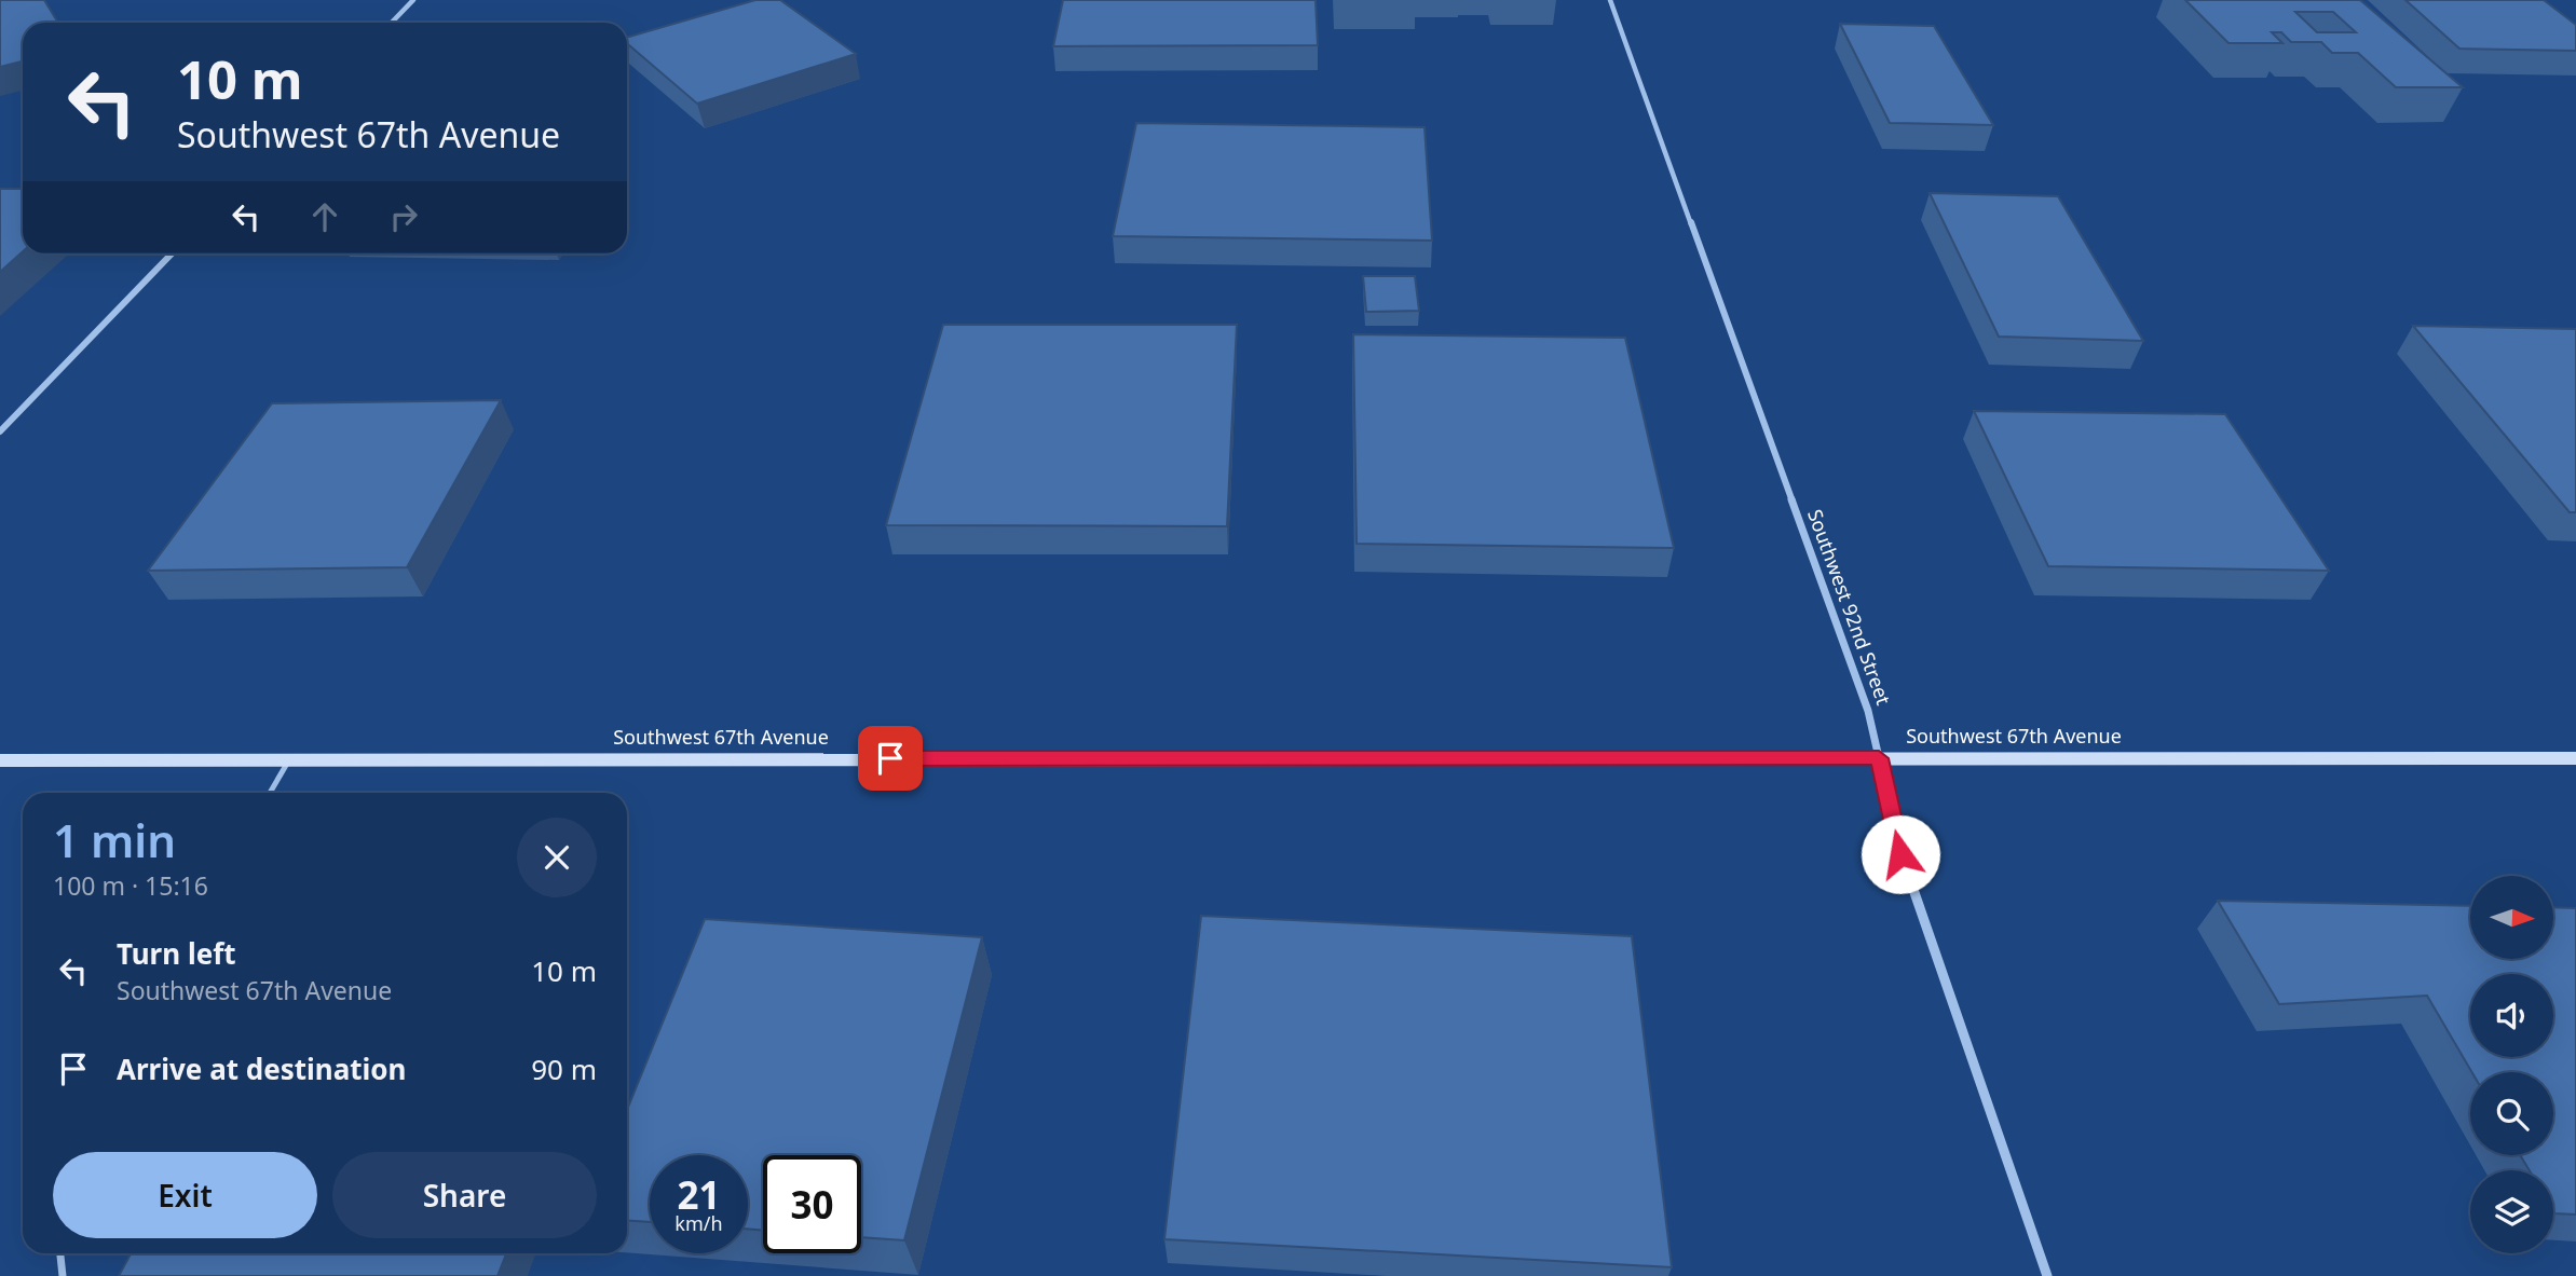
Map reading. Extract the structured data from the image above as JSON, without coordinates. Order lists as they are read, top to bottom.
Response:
{
  "streets": {
    "main road": ["Southwest 67th Avenue"],
    "street": ["Southwest 92nd Street"]
  },
  "crossings": [
    ["Southwest 92nd Street", "Southwest 67th Avenue"]
  ],
  "north": "right",
  "page": {
    "turn": ["10 m", "Southwest 67th Avenue"],
    "heading": ["1 min", "100 m · 15:16"],
    "list": [
      {
        "name": "Turn left",
        "note": "Southwest 67th Avenue",
        "value": "10 m"
      },
      {
        "name": "Arrive at destination",
        "value": "90 m"
      }
    ],
    "buttons": ["Exit", "Share"],
    "speed": "21 km/h",
    "limit": "30"
  }
}
